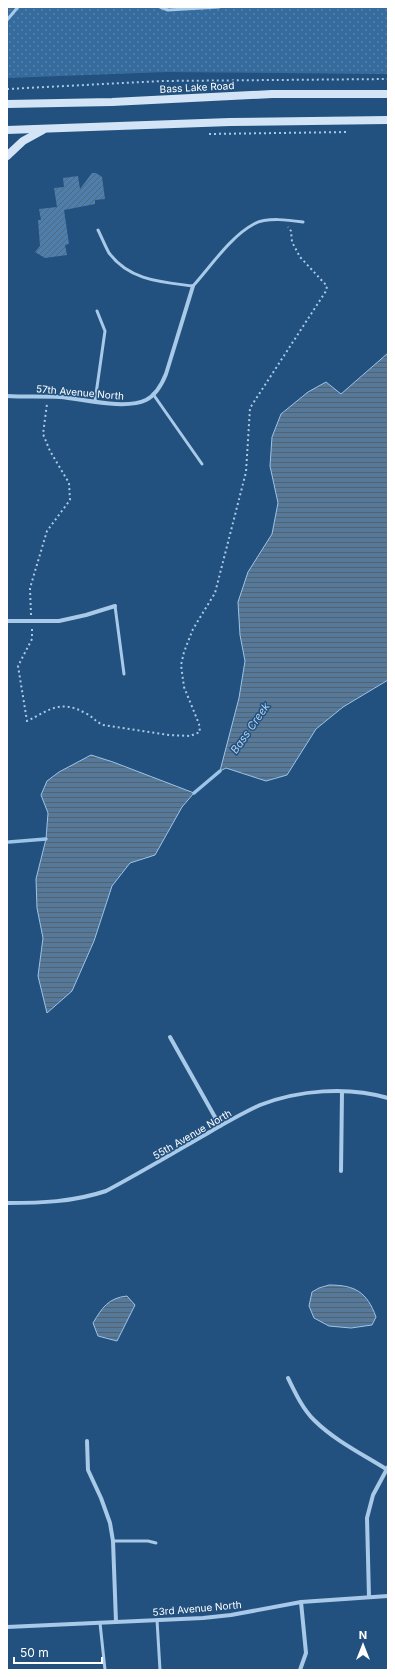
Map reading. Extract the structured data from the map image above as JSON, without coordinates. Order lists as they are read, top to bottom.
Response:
{
  "streets": {
    "main road": ["Bass Lake Road"],
    "street": ["57th Avenue North", "55th Avenue North", "53rd Avenue North"]
  },
  "water": ["Bass Creek"],
  "scale_bar": "50 m",
  "north": "top"
}
